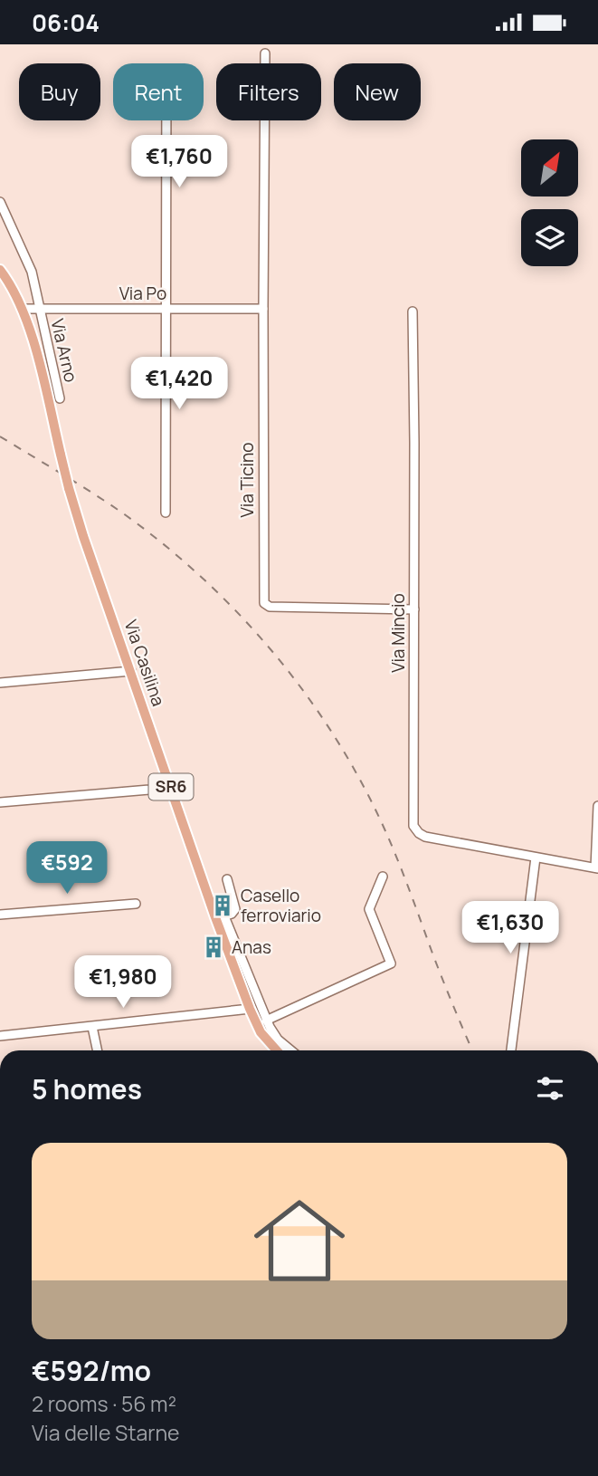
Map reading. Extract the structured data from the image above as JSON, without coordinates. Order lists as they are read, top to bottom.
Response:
{
  "streets": {
    "main road": ["Via Casilina", "SR6"],
    "street": [
      "Via Po",
      "Via Arno",
      "Via Ticino",
      "Via Mincio"
    ]
  },
  "crossings": [
    ["Via Po", "Via Arno"],
    ["Via Po", "Via Ticino"],
    ["Via Po", "Via Casilina"],
    ["Via Ticino", "Via Mincio"]
  ],
  "places": {
    "building": ["Casello ferroviario", "Anas"]
  },
  "north": "top right",
  "page": {
    "status": "06:04",
    "chip": [
      "Buy",
      "Rent",
      "Filters",
      "New"
    ],
    "price": [
      "€1,760",
      "€1,420",
      "€592",
      "€1,630",
      "€1,980"
    ],
    "heading": "5 homes",
    "list": [
      {
        "name": "€592/mo",
        "note": "2 rooms · 56 m² · Via delle Starne"
      }
    ]
  }
}
